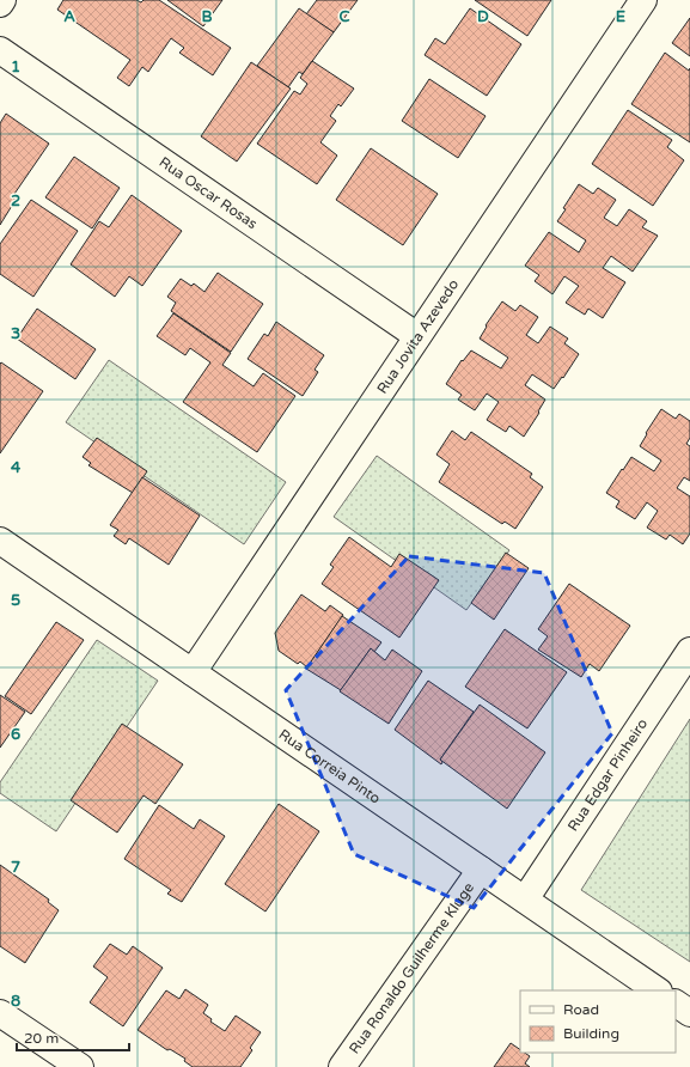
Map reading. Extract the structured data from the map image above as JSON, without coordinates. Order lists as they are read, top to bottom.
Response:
{
  "streets": {
    "street": [
      "Rua Oscar Rosas",
      "Rua Jovita Azevedo",
      "Rua Correia Pinto",
      "Rua Edgar Pinheiro",
      "Rua Ronaldo Guilherme Kluge"
    ]
  },
  "crossings": [
    ["Rua Oscar Rosas", "Rua Jovita Azevedo"],
    ["Rua Jovita Azevedo", "Rua Correia Pinto"],
    ["Rua Correia Pinto", "Rua Edgar Pinheiro"],
    ["Rua Correia Pinto", "Rua Ronaldo Guilherme Kluge"]
  ],
  "legend": ["Road", "Building"],
  "scale_bar": "20 m",
  "grid": {
    "columns": [
      "A",
      "B",
      "C",
      "D",
      "E"
    ],
    "rows": [
      "1",
      "2",
      "3",
      "4",
      "5",
      "6",
      "7",
      "8"
    ]
  }
}
